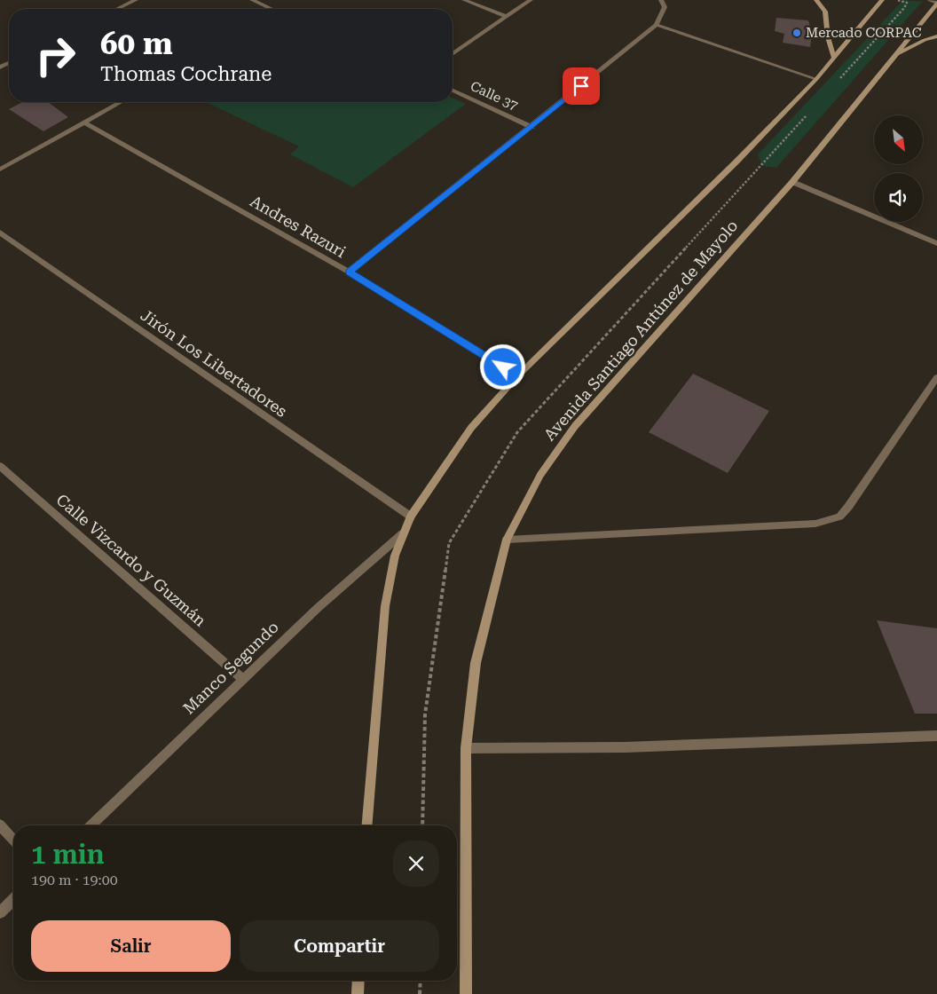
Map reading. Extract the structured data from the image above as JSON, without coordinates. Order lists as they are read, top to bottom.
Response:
{
  "streets": {
    "main road": ["Avenida Santiago Antúnez de Mayolo"],
    "street": [
      "Calle 37",
      "Andres Razuri",
      "Jirón Los Libertadores",
      "Calle Vizcardo y Guzmán",
      "Manco Segundo"
    ]
  },
  "crossings": [
    ["Calle Vizcardo y Guzmán", "Manco Segundo"]
  ],
  "places": ["Mercado CORPAC"],
  "north": "bottom right",
  "page": {
    "turn": ["60 m", "Thomas Cochrane"],
    "heading": ["1 min", "190 m · 19:00"],
    "buttons": ["Salir", "Compartir"]
  }
}
